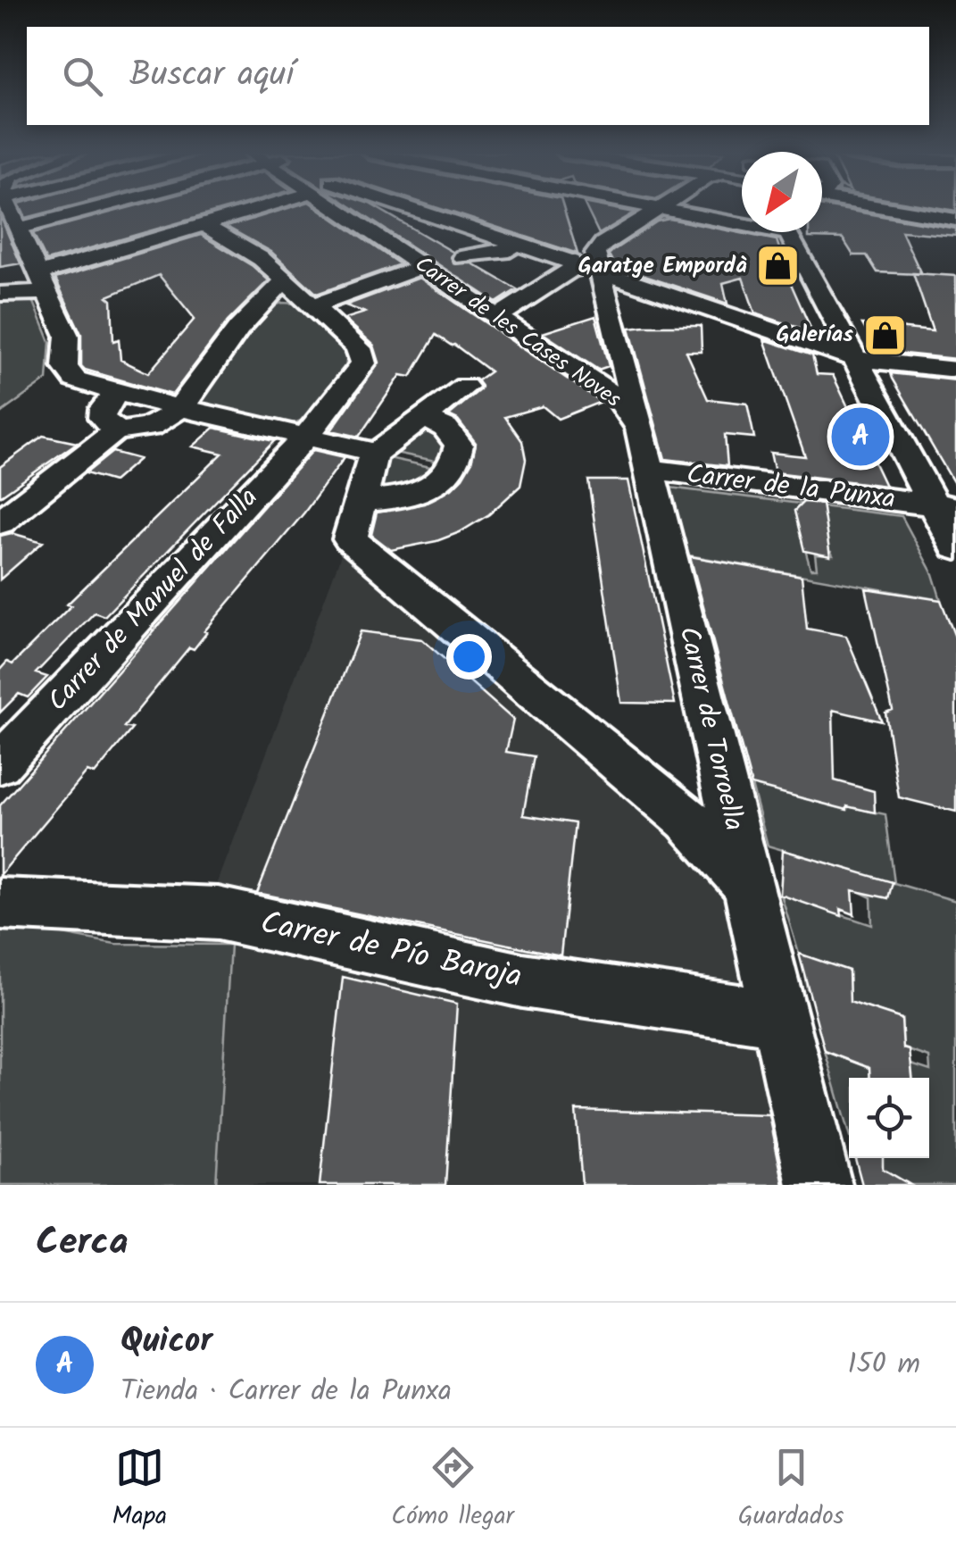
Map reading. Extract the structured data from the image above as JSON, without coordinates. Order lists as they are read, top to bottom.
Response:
{
  "streets": {
    "street": [
      "Carrer de les Cases Noves",
      "Carrer de la Punxa",
      "Carrer de Manuel de Falla",
      "Carrer de Torroella",
      "Carrer de Pío Baroja"
    ]
  },
  "crossings": [
    ["Carrer de les Cases Noves", "Carrer de la Punxa"],
    ["Carrer de les Cases Noves", "Carrer de Torroella"],
    ["Carrer de la Punxa", "Carrer de Torroella"],
    ["Carrer de Torroella", "Carrer de Pío Baroja"]
  ],
  "places": {
    "shop": ["Garatge Empordà", "Galerías"]
  },
  "north": "bottom left",
  "page": {
    "search": "Buscar aquí",
    "pins": "A",
    "heading": "Cerca",
    "list": [
      {
        "mark": "A",
        "name": "Quicor",
        "note": "Tienda · Carrer de la Punxa",
        "value": "150 m"
      }
    ],
    "nav": ["Mapa", "Cómo llegar", "Guardados"]
  }
}
